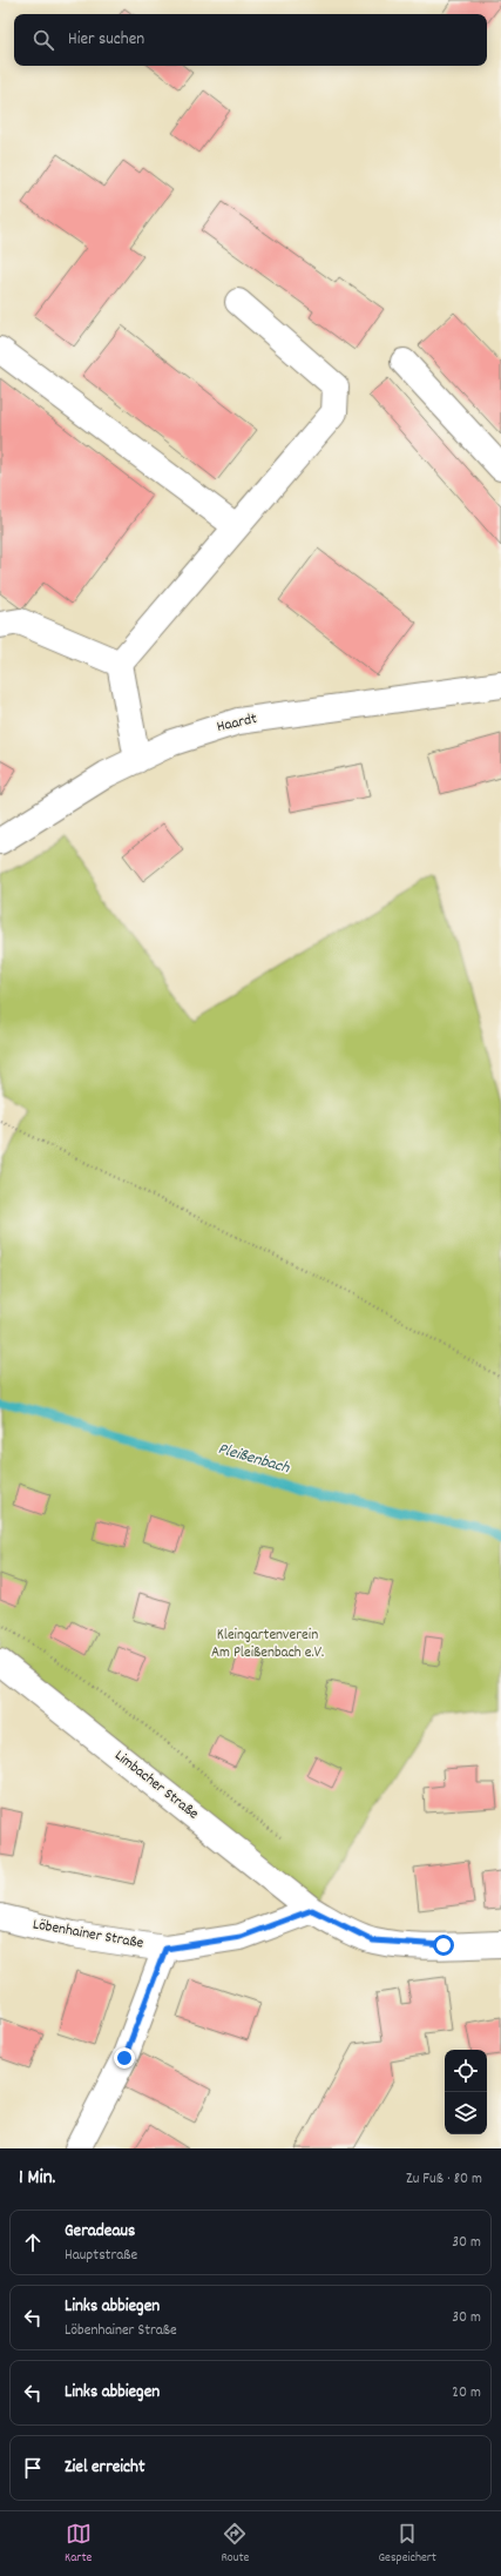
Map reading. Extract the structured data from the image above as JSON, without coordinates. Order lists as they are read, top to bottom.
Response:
{
  "streets": {
    "street": ["Haardt", "Limbacher Straße", "Löbenhainer Straße"]
  },
  "crossings": [
    ["Limbacher Straße", "Löbenhainer Straße"]
  ],
  "water": ["Pleißenbach"],
  "parks": ["Kleingartenverein Am Pleißenbach e.V."],
  "page": {
    "search": "Hier suchen",
    "heading": ["1 Min.", "Zu Fuß · 80 m"],
    "list": [
      ["Geradeaus", "Hauptstraße", "30 m"],
      ["Links abbiegen", "Löbenhainer Straße", "30 m"],
      ["Links abbiegen", "20 m"],
      "Ziel erreicht"
    ],
    "nav": ["Karte", "Route", "Gespeichert"]
  }
}
